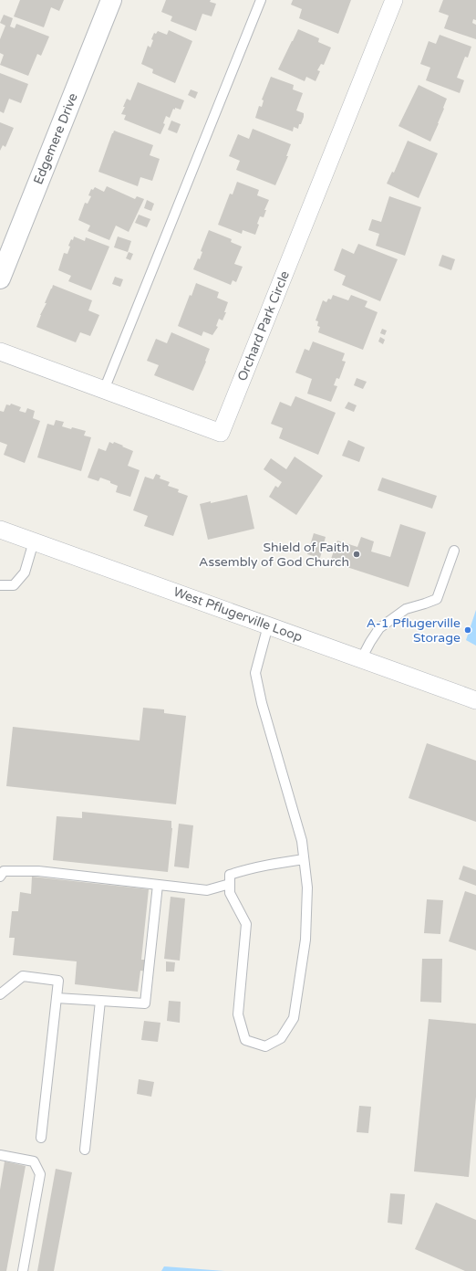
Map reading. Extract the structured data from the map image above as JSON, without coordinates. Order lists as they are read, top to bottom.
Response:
{
  "streets": {
    "street": ["Edgemere Drive", "Orchard Park Circle", "West Pflugerville Loop"]
  },
  "places": ["Shield of Faith Assembly of God Church", "A-1 Pflugerville Storage"]
}
